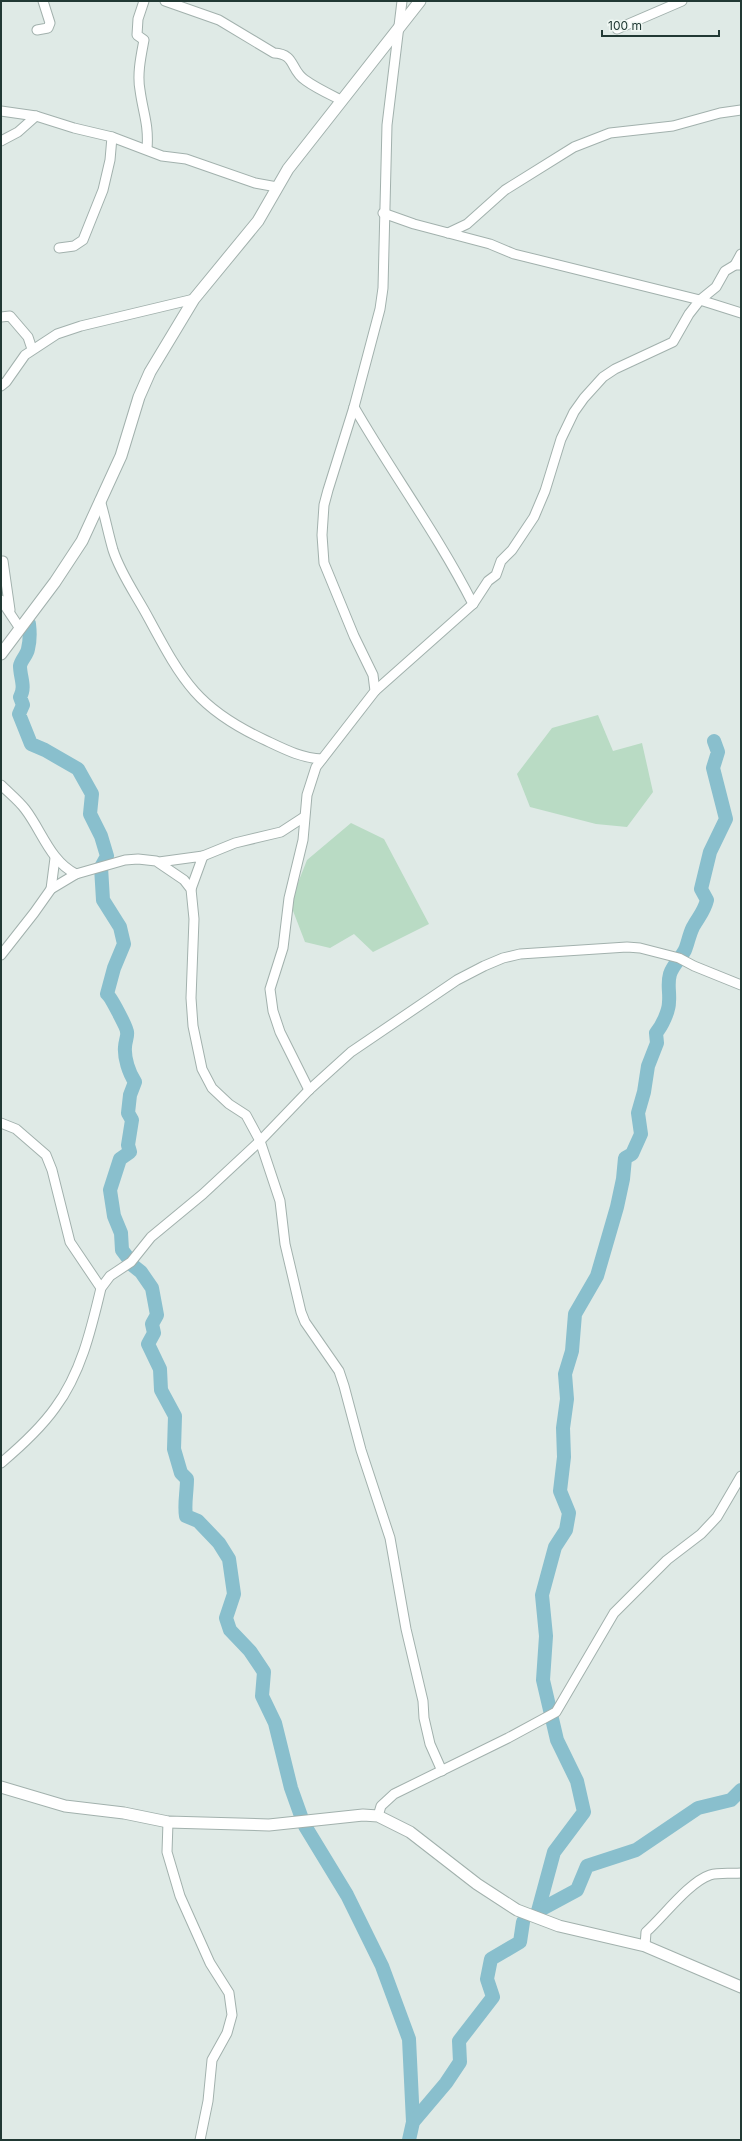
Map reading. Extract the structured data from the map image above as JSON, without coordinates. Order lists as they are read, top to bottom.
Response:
{
  "scale_bar": "100 m"
}
